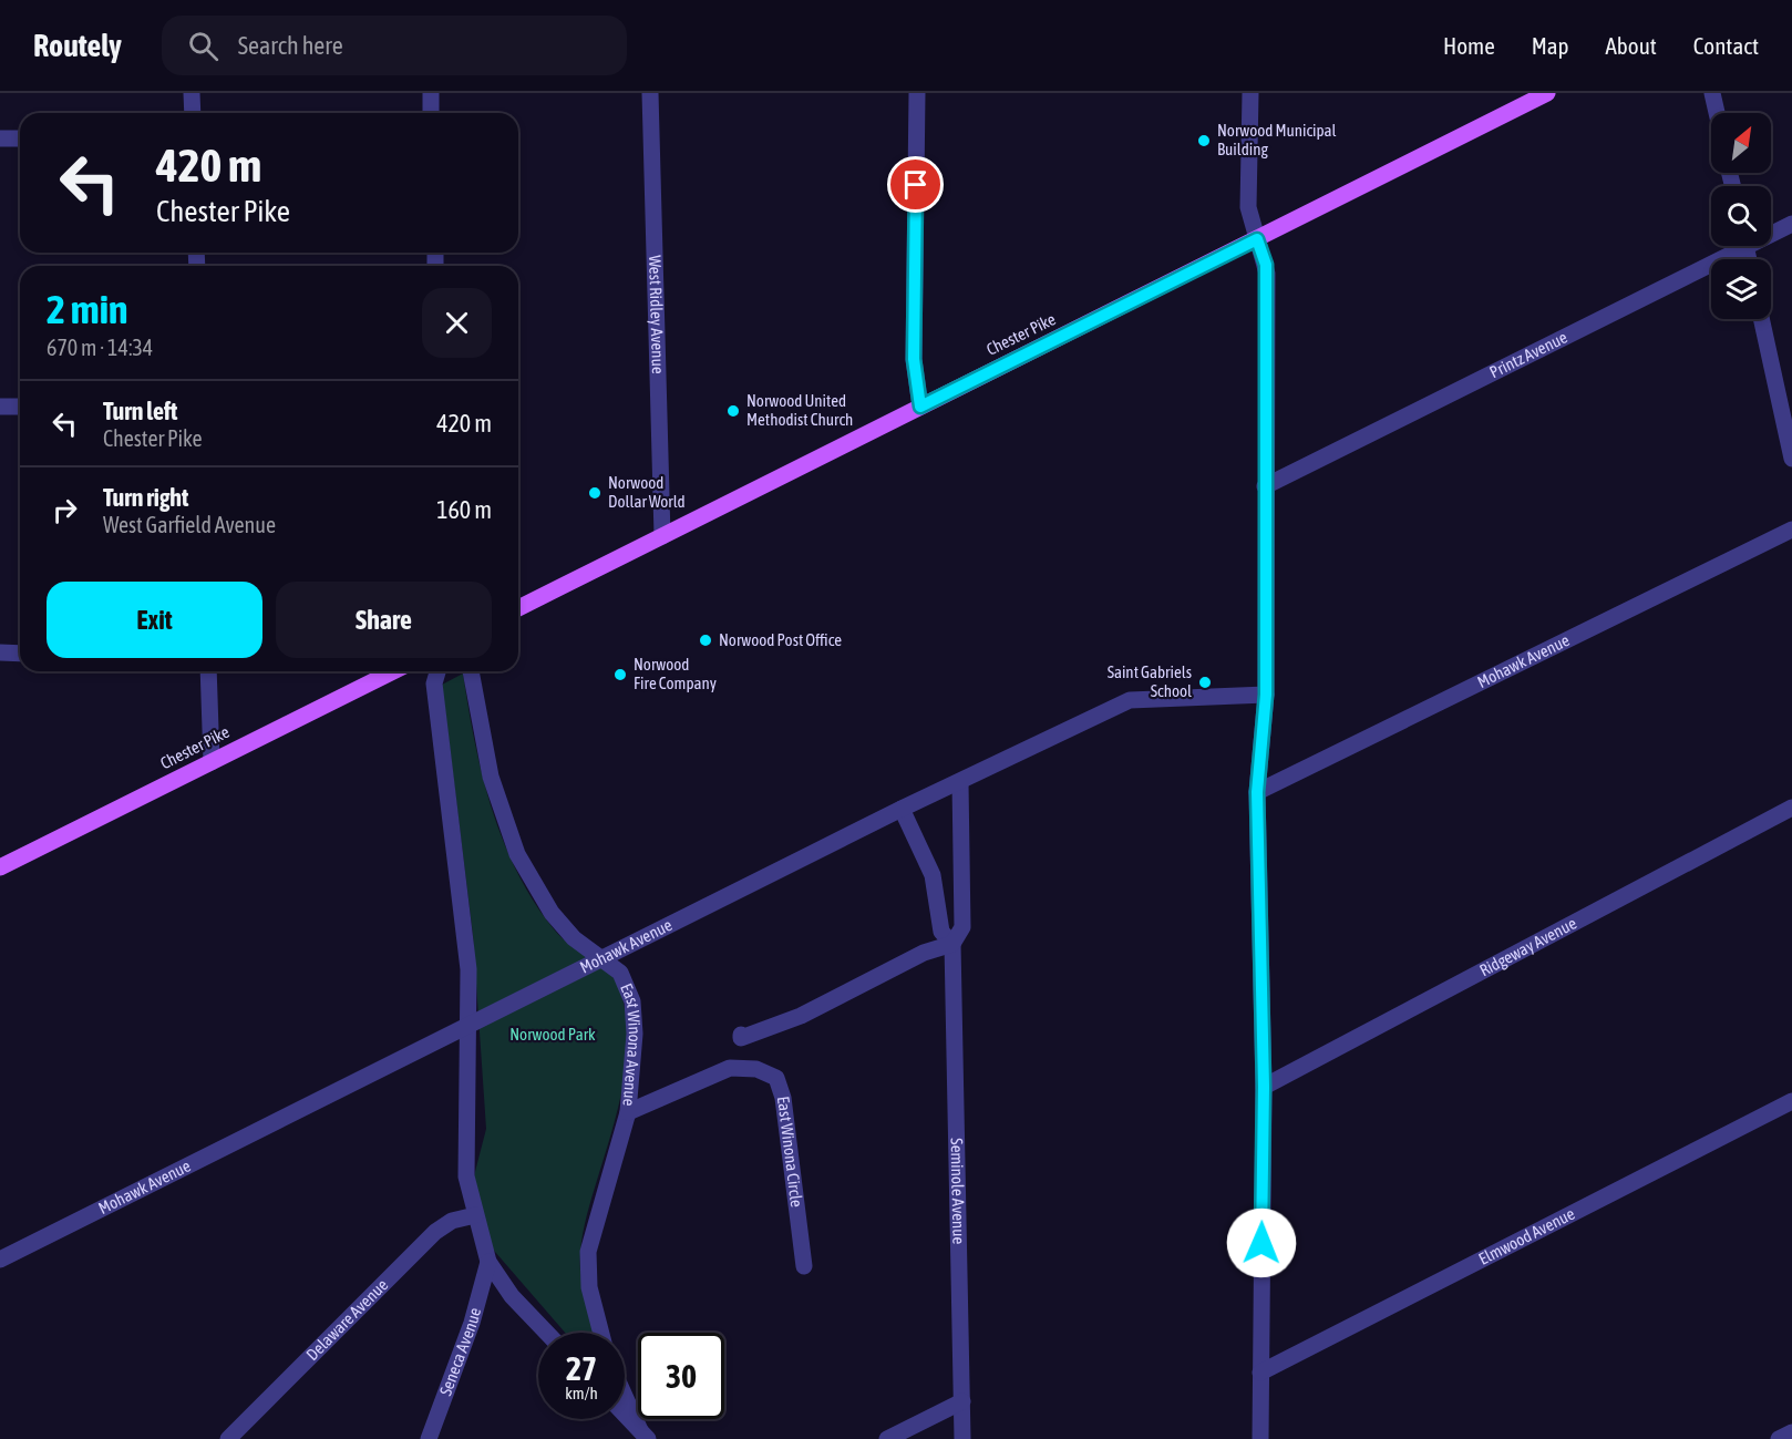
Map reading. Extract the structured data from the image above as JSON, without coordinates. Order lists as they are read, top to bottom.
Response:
{
  "streets": {
    "main road": ["Chester Pike"],
    "street": [
      "West Ridley Avenue",
      "Printz Avenue",
      "Mohawk Avenue",
      "Ridgeway Avenue",
      "East Winona Avenue",
      "East Winona Circle",
      "Seminole Avenue",
      "Elmwood Avenue",
      "Delaware Avenue",
      "Seneca Avenue"
    ]
  },
  "crossings": [
    ["West Ridley Avenue", "Chester Pike"],
    ["Mohawk Avenue", "East Winona Avenue"],
    ["Mohawk Avenue", "Seminole Avenue"],
    ["East Winona Avenue", "East Winona Circle"]
  ],
  "parks": ["Norwood Park"],
  "places": [
    "Norwood Municipal Building",
    "Norwood United Methodist Church",
    "Norwood Dollar World",
    "Norwood Post Office",
    "Norwood Fire Company",
    "Saint Gabriels School"
  ],
  "north": "top right",
  "page": {
    "header": "Routely",
    "search": "Search here",
    "nav": [
      "Home",
      "Map",
      "About",
      "Contact"
    ],
    "turn": ["420 m", "Chester Pike"],
    "heading": ["2 min", "670 m · 14:34"],
    "list": [
      {
        "name": "Turn left",
        "note": "Chester Pike",
        "value": "420 m"
      },
      {
        "name": "Turn right",
        "note": "West Garfield Avenue",
        "value": "160 m"
      }
    ],
    "buttons": ["Exit", "Share"],
    "speed": "27 km/h",
    "limit": "30"
  }
}
